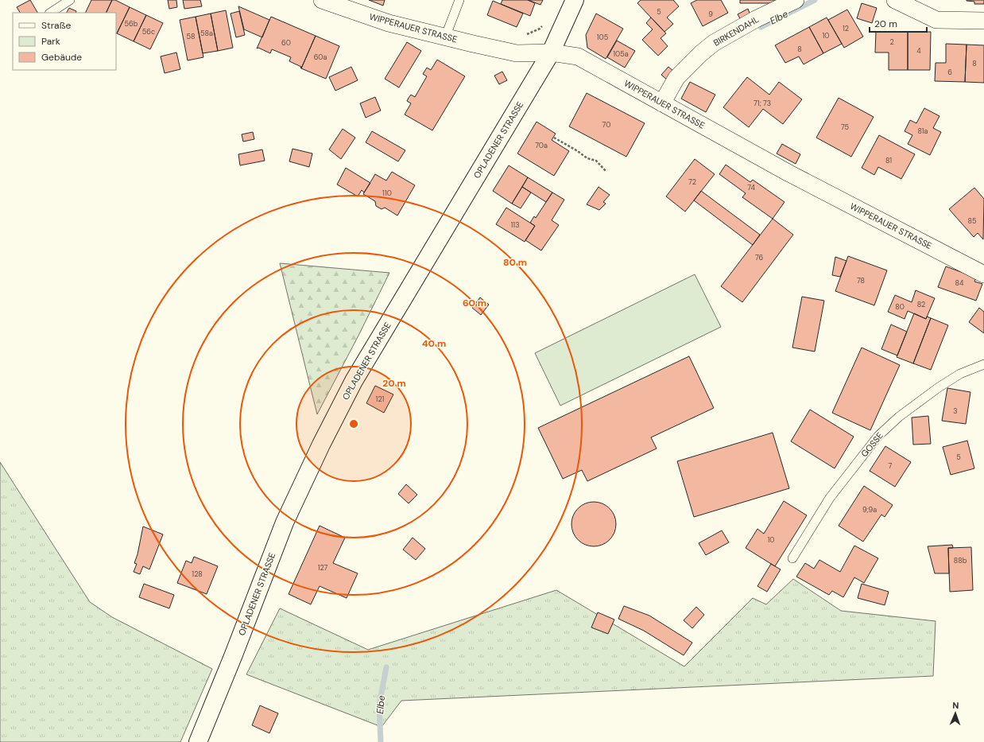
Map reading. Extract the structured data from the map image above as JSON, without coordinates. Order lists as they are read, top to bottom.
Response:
{
  "streets": {
    "main road": ["OPLADENER STRASSE"],
    "street": ["WIPPERAUER STRASSE", "BIRKENDAHL"],
    "lane": ["GOSSE"]
  },
  "crossings": [
    ["WIPPERAUER STRASSE", "BIRKENDAHL"],
    ["WIPPERAUER STRASSE", "OPLADENER STRASSE"]
  ],
  "water": ["Elbe"],
  "house_numbers": [
    "5",
    "9",
    "56b",
    "12",
    "56c",
    "58a",
    "10",
    "58",
    "105",
    "2",
    "60",
    "8",
    "4",
    "105a",
    "60a",
    "8",
    "6",
    "71; 73",
    "70",
    "75",
    "81a",
    "70a",
    "81",
    "72",
    "74",
    "110",
    "85",
    "113",
    "76",
    "78",
    "84",
    "82",
    "80",
    "121",
    "3",
    "5",
    "7",
    "9;9a",
    "10",
    "88b",
    "127",
    "128"
  ],
  "legend": ["Straße", "Park", "Gebäude"],
  "scale_bar": "20 m",
  "north": "top",
  "rings": [
    "80 m",
    "60 m",
    "40 m",
    "20 m"
  ]
}
